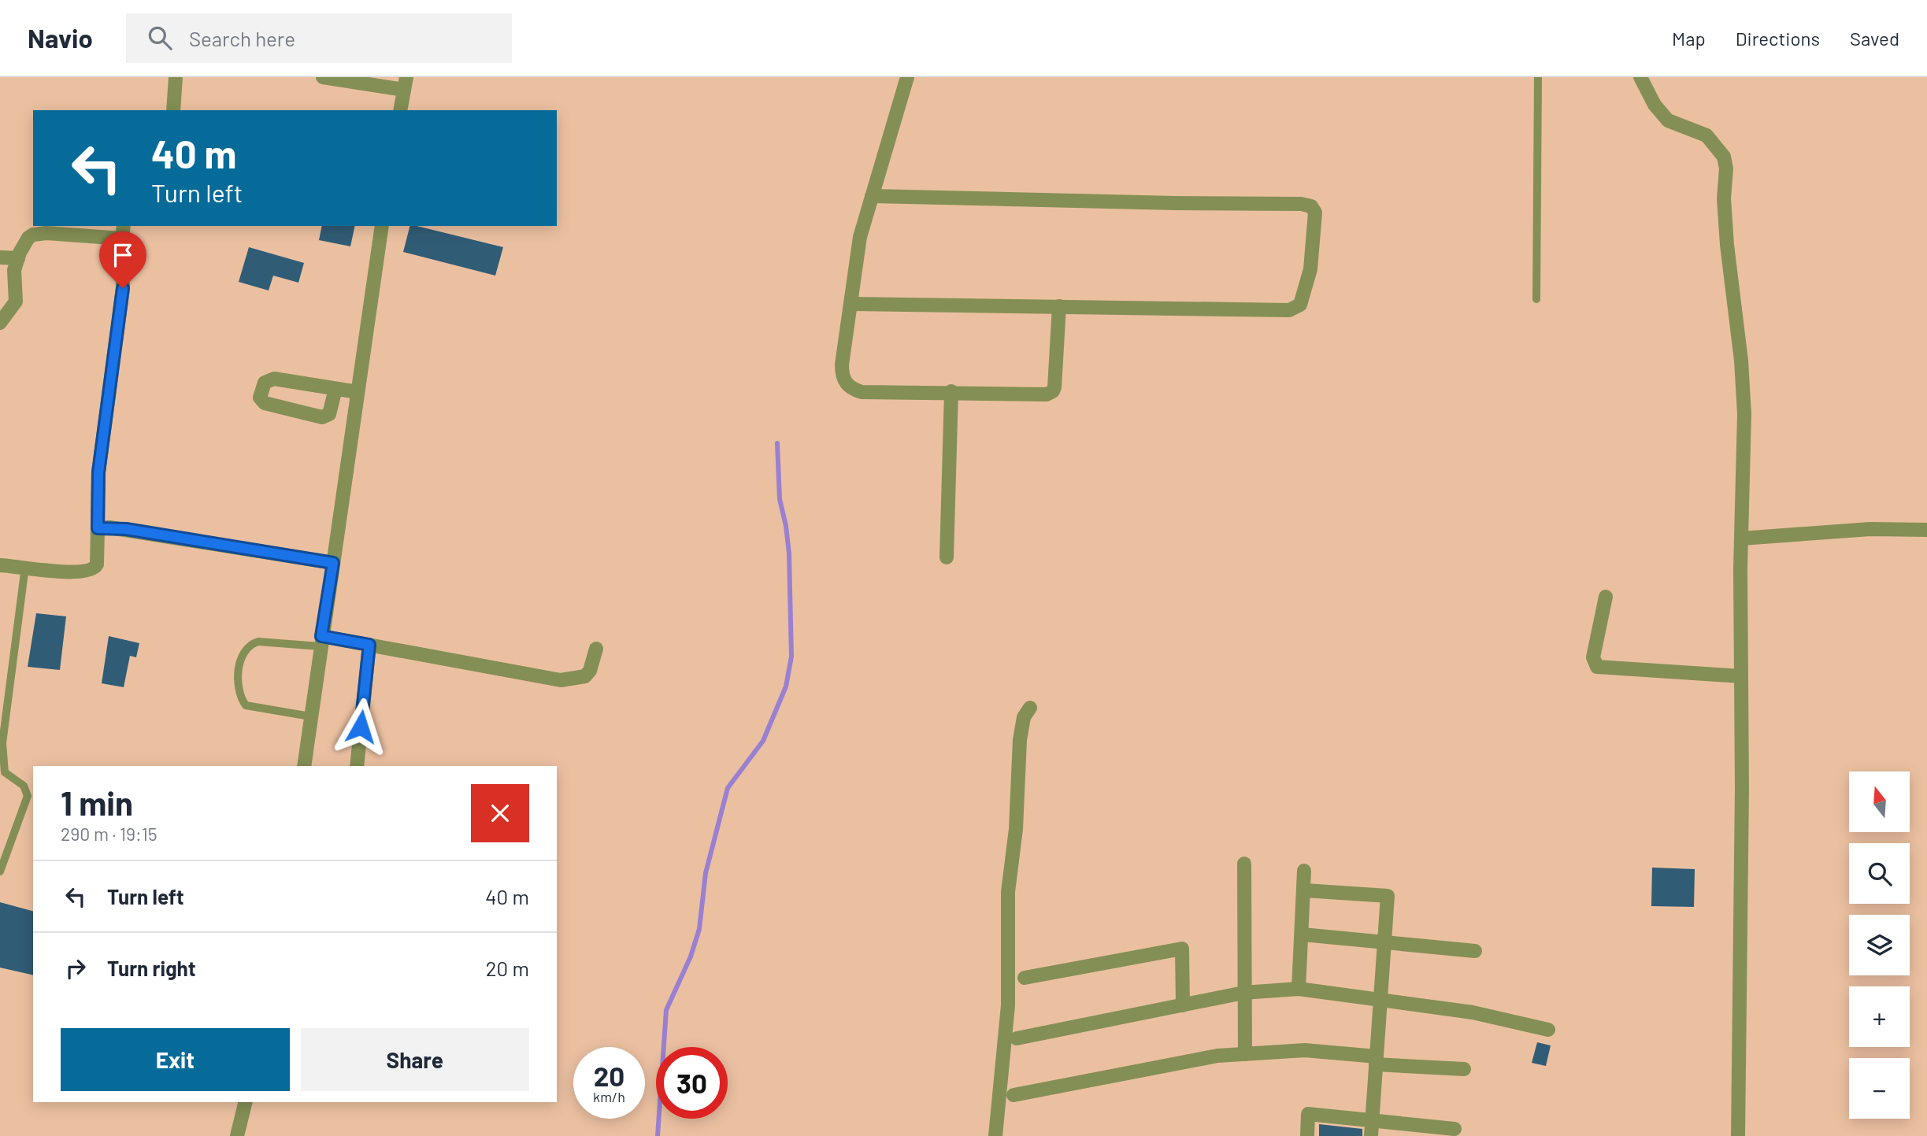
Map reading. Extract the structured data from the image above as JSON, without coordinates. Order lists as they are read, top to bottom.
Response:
{
  "north": "top",
  "page": {
    "header": "Navio",
    "search": "Search here",
    "nav": ["Map", "Directions", "Saved"],
    "turn": ["40 m", "Turn left"],
    "heading": ["1 min", "290 m · 19:15"],
    "map_buttons": ["+", "−"],
    "list": [
      {
        "name": "Turn left",
        "value": "40 m"
      },
      {
        "name": "Turn right",
        "value": "20 m"
      }
    ],
    "buttons": ["Exit", "Share"],
    "speed": "20 km/h",
    "limit": "30"
  }
}
